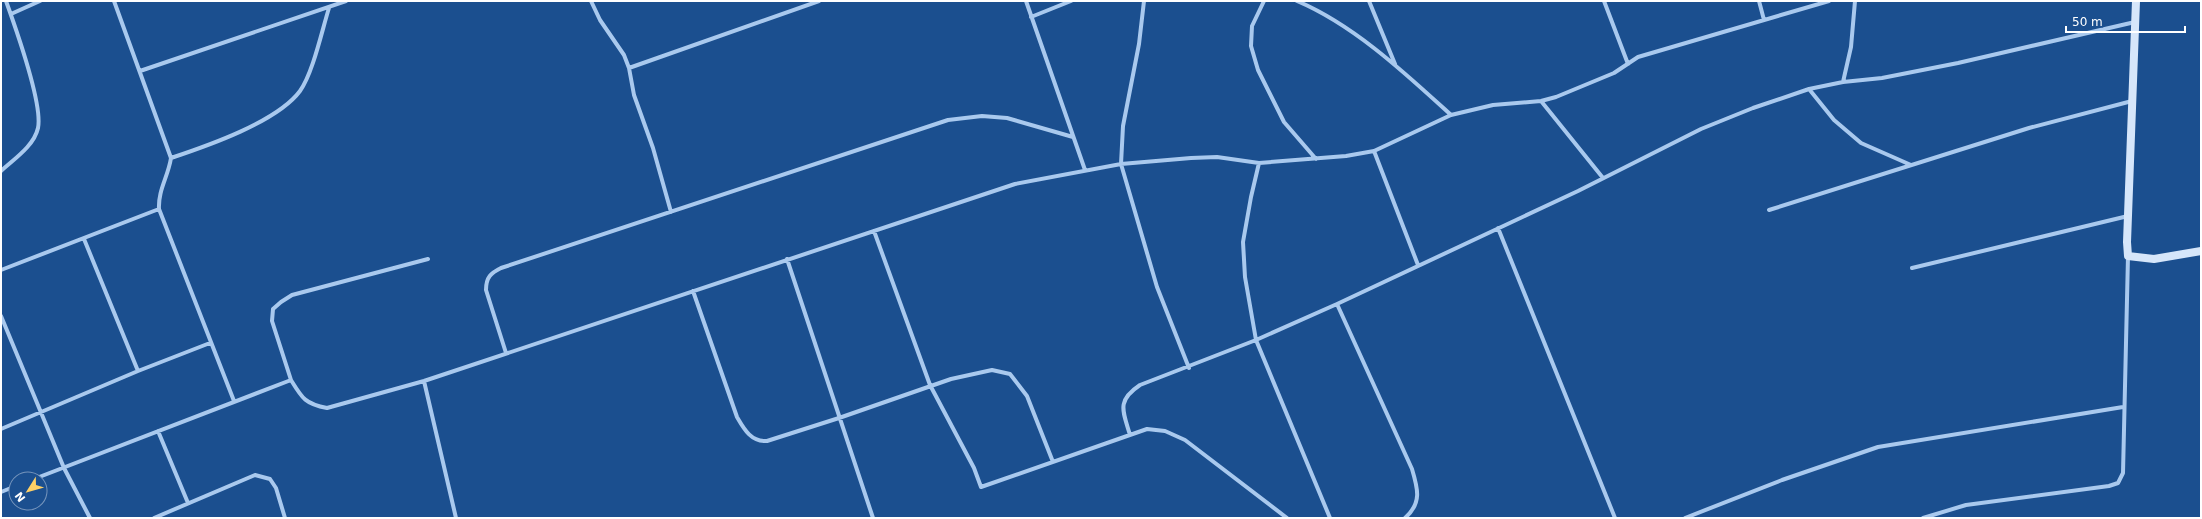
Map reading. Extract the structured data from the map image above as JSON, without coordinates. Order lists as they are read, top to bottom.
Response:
{
  "scale_bar": "50 m",
  "north": "bottom left"
}
